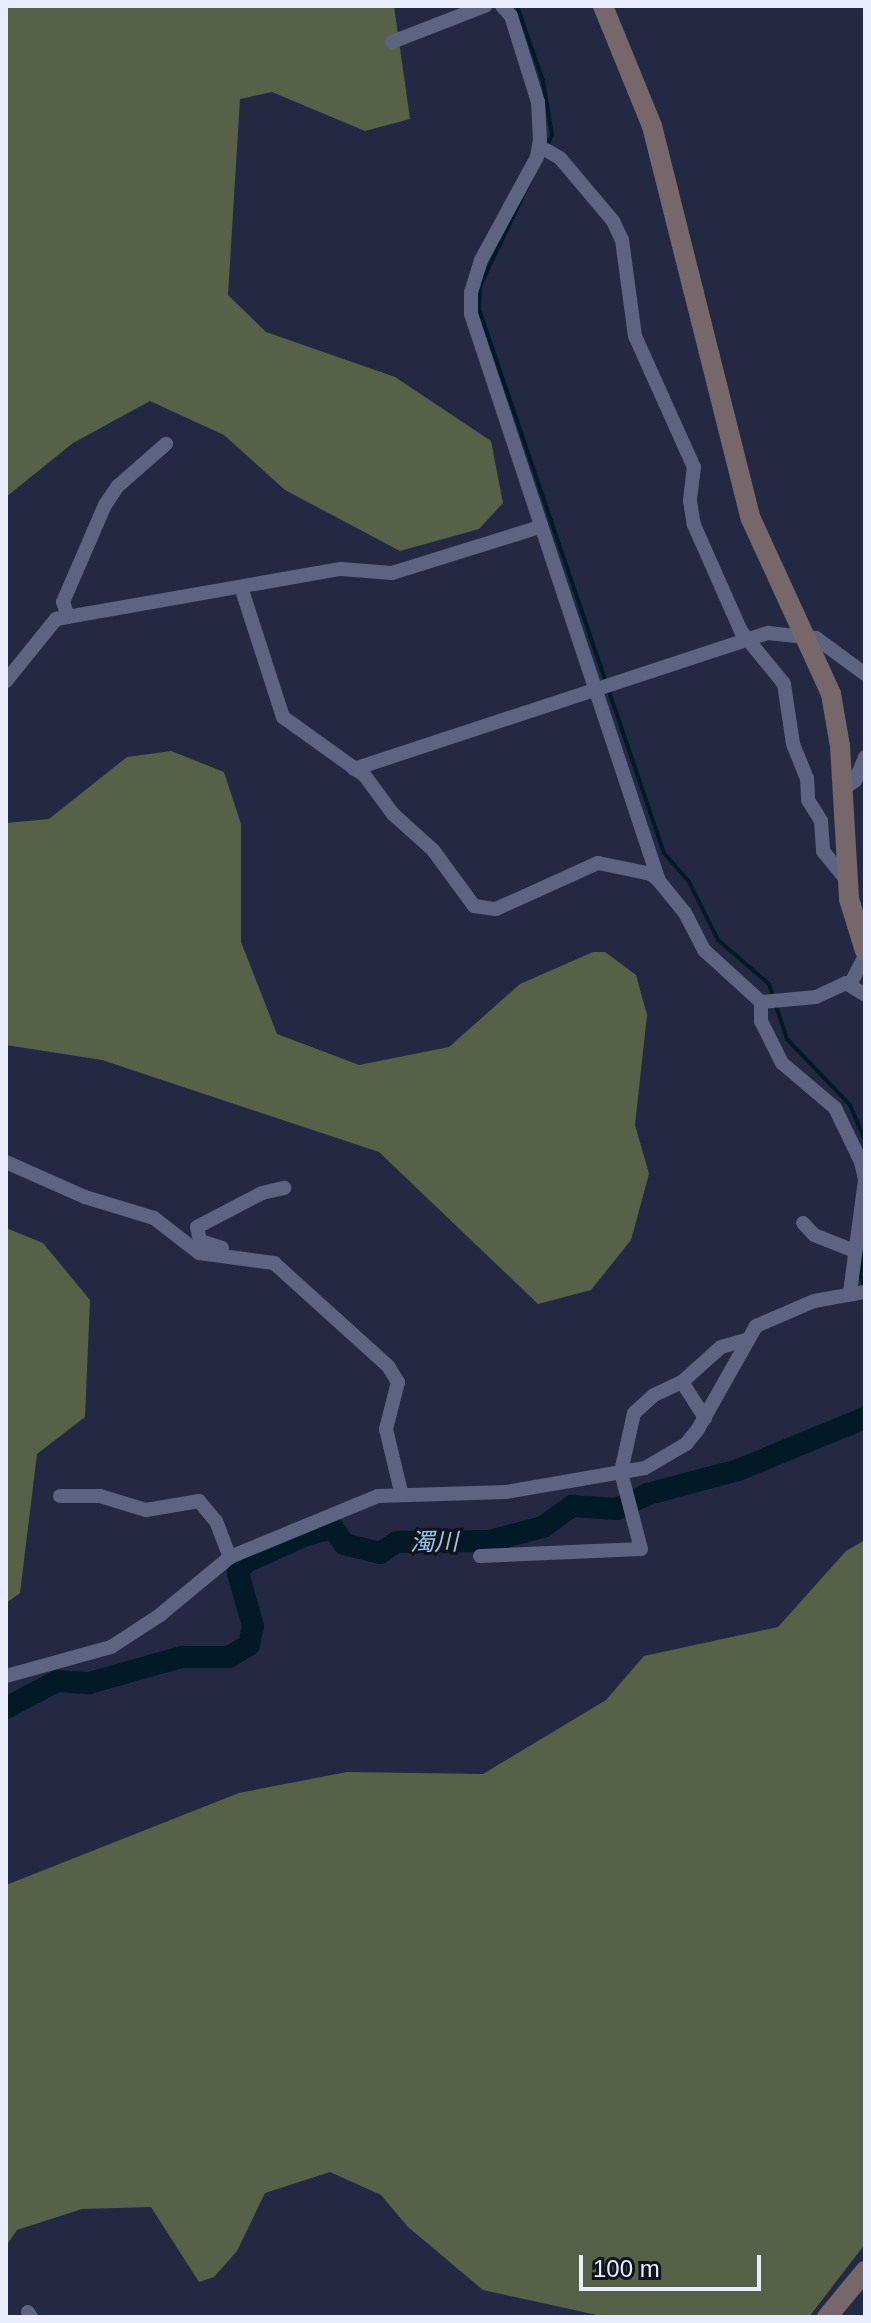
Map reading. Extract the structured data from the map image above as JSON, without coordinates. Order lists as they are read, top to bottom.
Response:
{
  "water": ["濁川"],
  "scale_bar": "100 m"
}
